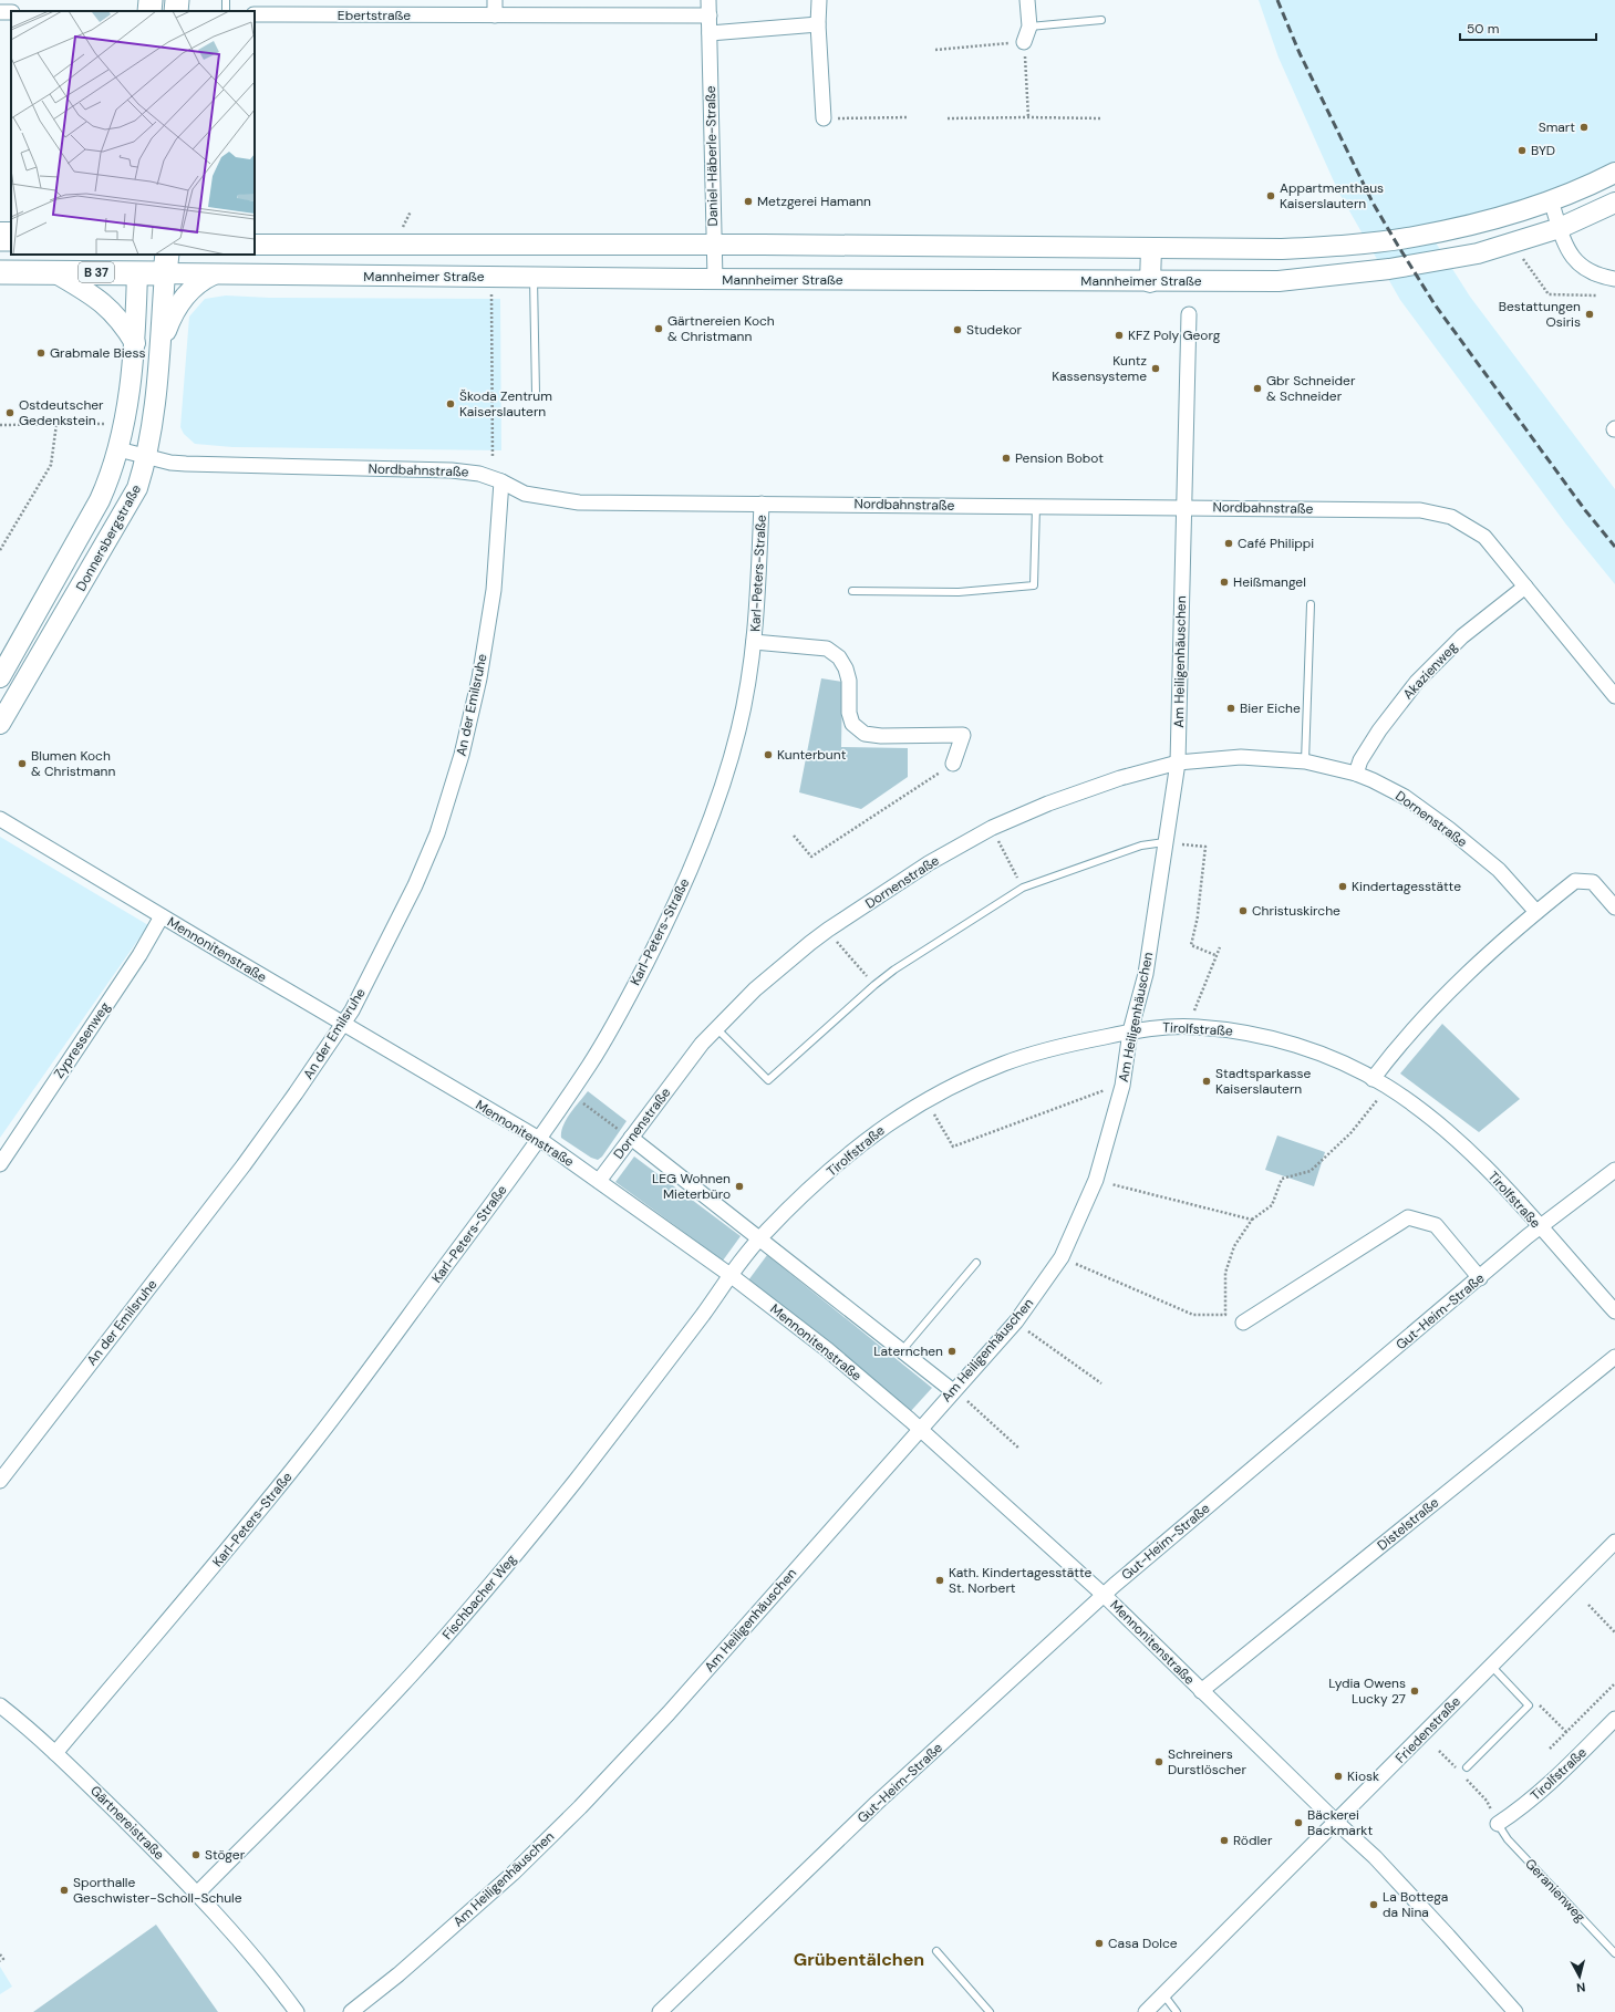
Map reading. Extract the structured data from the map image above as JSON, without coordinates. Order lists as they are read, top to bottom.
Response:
{
  "streets": {
    "main road": ["B 37", "Mannheimer Straße", "Donnersbergstraße"],
    "street": [
      "Ebertstraße",
      "Daniel-Häberle-Straße",
      "Nordbahnstraße",
      "Karl-Peters-Straße",
      "Am Heiligenhäuschen",
      "Akazienweg",
      "An der Emilsruhe",
      "Dornenstraße",
      "Mennonitenstraße",
      "Tirolfstraße",
      "Zypressenweg",
      "Gut-Heim-Straße",
      "Distelstraße",
      "Fischbacher Weg",
      "Friedenstraße",
      "Gärtnereistraße"
    ],
    "lane": ["Geranienweg"]
  },
  "crossings": [
    ["Ebertstraße", "Daniel-Häberle-Straße"],
    ["Daniel-Häberle-Straße", "Mannheimer Straße"],
    ["Mannheimer Straße", "Donnersbergstraße"],
    ["Nordbahnstraße", "Donnersbergstraße"],
    ["Nordbahnstraße", "Karl-Peters-Straße"],
    ["Nordbahnstraße", "Am Heiligenhäuschen"],
    ["Nordbahnstraße", "Akazienweg"],
    ["Nordbahnstraße", "An der Emilsruhe"],
    ["Karl-Peters-Straße", "Mennonitenstraße"],
    ["Karl-Peters-Straße", "Gärtnereistraße"],
    ["Am Heiligenhäuschen", "Dornenstraße"],
    ["Am Heiligenhäuschen", "Mennonitenstraße"],
    ["Am Heiligenhäuschen", "Tirolfstraße"],
    ["Akazienweg", "Dornenstraße"],
    ["An der Emilsruhe", "Mennonitenstraße"],
    ["Dornenstraße", "Mennonitenstraße"],
    ["Mennonitenstraße", "Tirolfstraße"],
    ["Mennonitenstraße", "Zypressenweg"],
    ["Mennonitenstraße", "Gut-Heim-Straße"],
    ["Mennonitenstraße", "Distelstraße"],
    ["Mennonitenstraße", "Fischbacher Weg"],
    ["Mennonitenstraße", "Friedenstraße"],
    ["Tirolfstraße", "Gut-Heim-Straße"],
    ["Tirolfstraße", "Fischbacher Weg"],
    ["Tirolfstraße", "Geranienweg"],
    ["Fischbacher Weg", "Gärtnereistraße"]
  ],
  "districts": ["Grübentälchen"],
  "places": [
    "Smart",
    "BYD",
    "Appartmenthaus Kaiserslautern",
    "Metzgerei Hamann",
    "Bestattungen Osiris",
    "Gärtnereien Koch & Christmann",
    "Studekor",
    "KFZ Poly Georg",
    "Grabmale Biess",
    "Kuntz Kassensysteme",
    "Gbr Schneider & Schneider",
    "Škoda Zentrum Kaiserslautern",
    "Ostdeutscher Gedenkstein",
    "Pension Bobot",
    "Café Philippi",
    "Heißmangel",
    "Bier Eiche",
    "Kunterbunt",
    "Blumen Koch & Christmann",
    "Kindertagesstätte",
    "Christuskirche",
    "Stadtsparkasse Kaiserslautern",
    "LEG Wohnen Mieterbüro",
    "Laternchen",
    "Kath. Kindertagesstätte St. Norbert",
    "Lydia Owens Lucky 27",
    "Schreiners Durstlöscher",
    "Kiosk",
    "Bäckerei Backmarkt",
    "Rödler",
    "Stöger",
    "Sporthalle Geschwister-Scholl-Schule",
    "La Bottega da Nina",
    "Casa Dolce"
  ],
  "scale_bar": "50 m",
  "north": "bottom"
}
